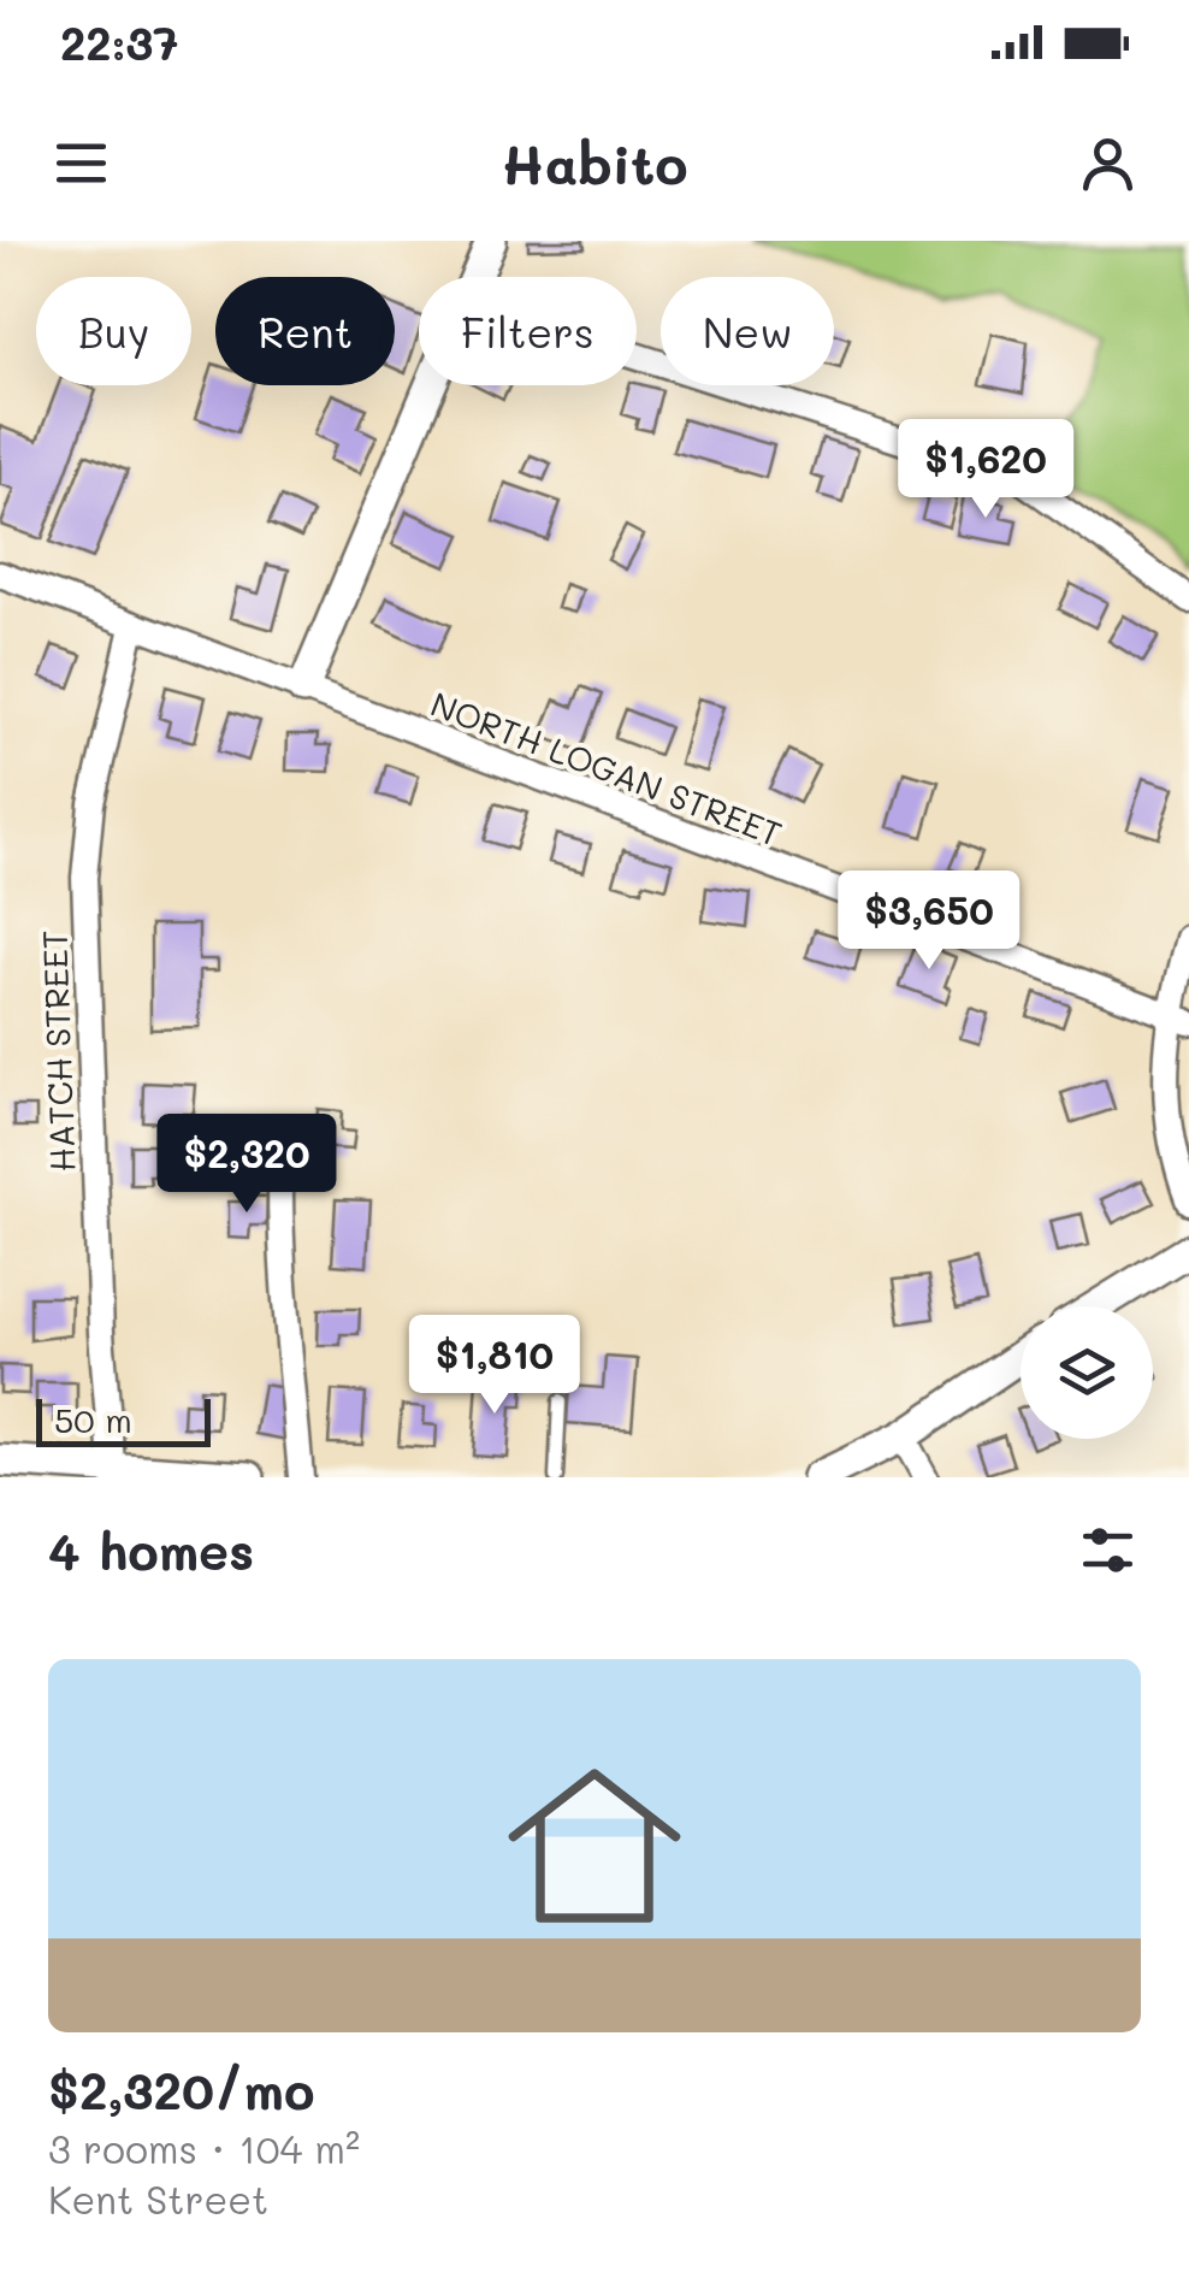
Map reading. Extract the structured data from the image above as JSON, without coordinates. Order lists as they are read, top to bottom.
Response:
{
  "streets": {
    "street": ["NORTH LOGAN STREET", "HATCH STREET"]
  },
  "crossings": [
    ["NORTH LOGAN STREET", "HATCH STREET"]
  ],
  "scale_bar": "50 m",
  "page": {
    "status": "22:37",
    "header": "Habito",
    "chip": [
      "Buy",
      "Rent",
      "Filters",
      "New"
    ],
    "price": [
      "$1,620",
      "$3,650",
      "$2,320",
      "$1,810"
    ],
    "scale": "50 m",
    "heading": "4 homes",
    "list": [
      {
        "name": "$2,320/mo",
        "note": "3 rooms · 104 m² · Kent Street"
      }
    ]
  }
}
